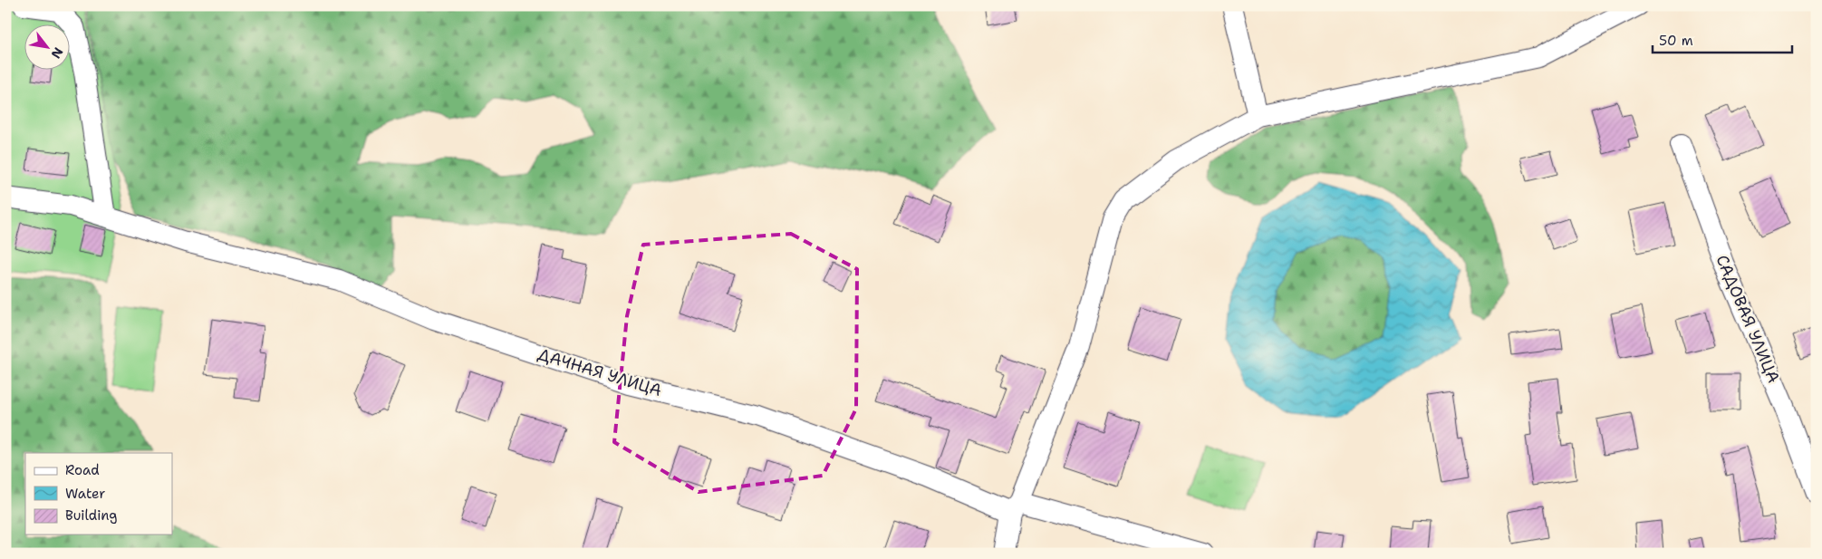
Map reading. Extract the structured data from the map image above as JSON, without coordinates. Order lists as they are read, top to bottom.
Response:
{
  "streets": {
    "street": ["САДОВАЯ УЛИЦА", "ДАЧНАЯ УЛИЦА"]
  },
  "legend": ["Road", "Water", "Building"],
  "scale_bar": "50 m",
  "north": "bottom right"
}
